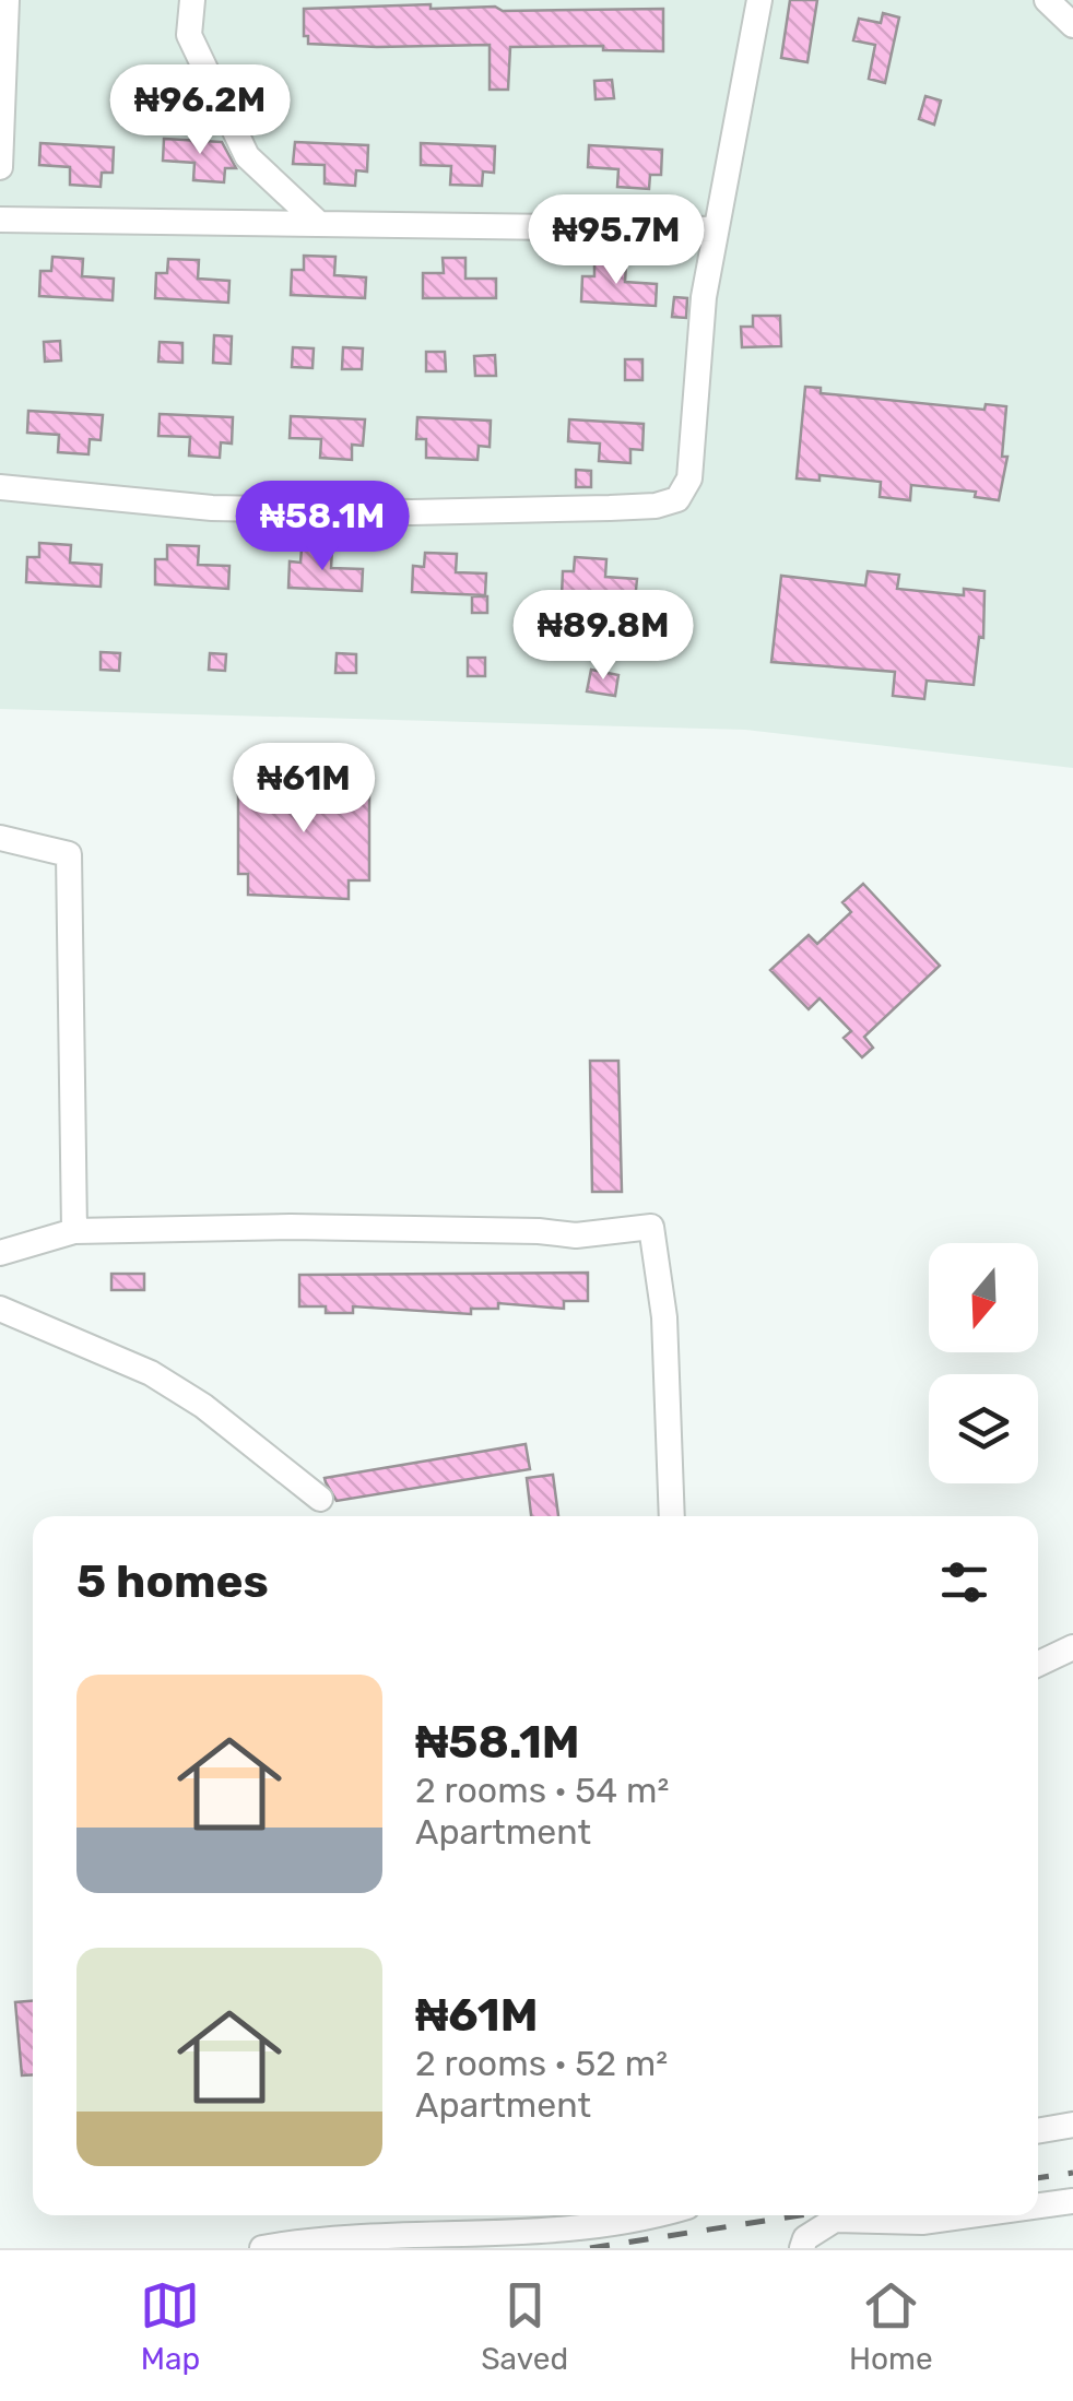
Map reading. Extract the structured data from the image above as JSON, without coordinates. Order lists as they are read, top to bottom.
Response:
{
  "north": "bottom",
  "page": {
    "price": [
      "₦96.2M",
      "₦95.7M",
      "₦58.1M",
      "₦89.8M",
      "₦61M"
    ],
    "heading": "5 homes",
    "list": [
      {
        "name": "₦58.1M",
        "note": "2 rooms · 54 m² · Apartment"
      },
      {
        "name": "₦61M",
        "note": "2 rooms · 52 m² · Apartment"
      }
    ],
    "tabs": ["Map", "Saved", "Home"]
  }
}
